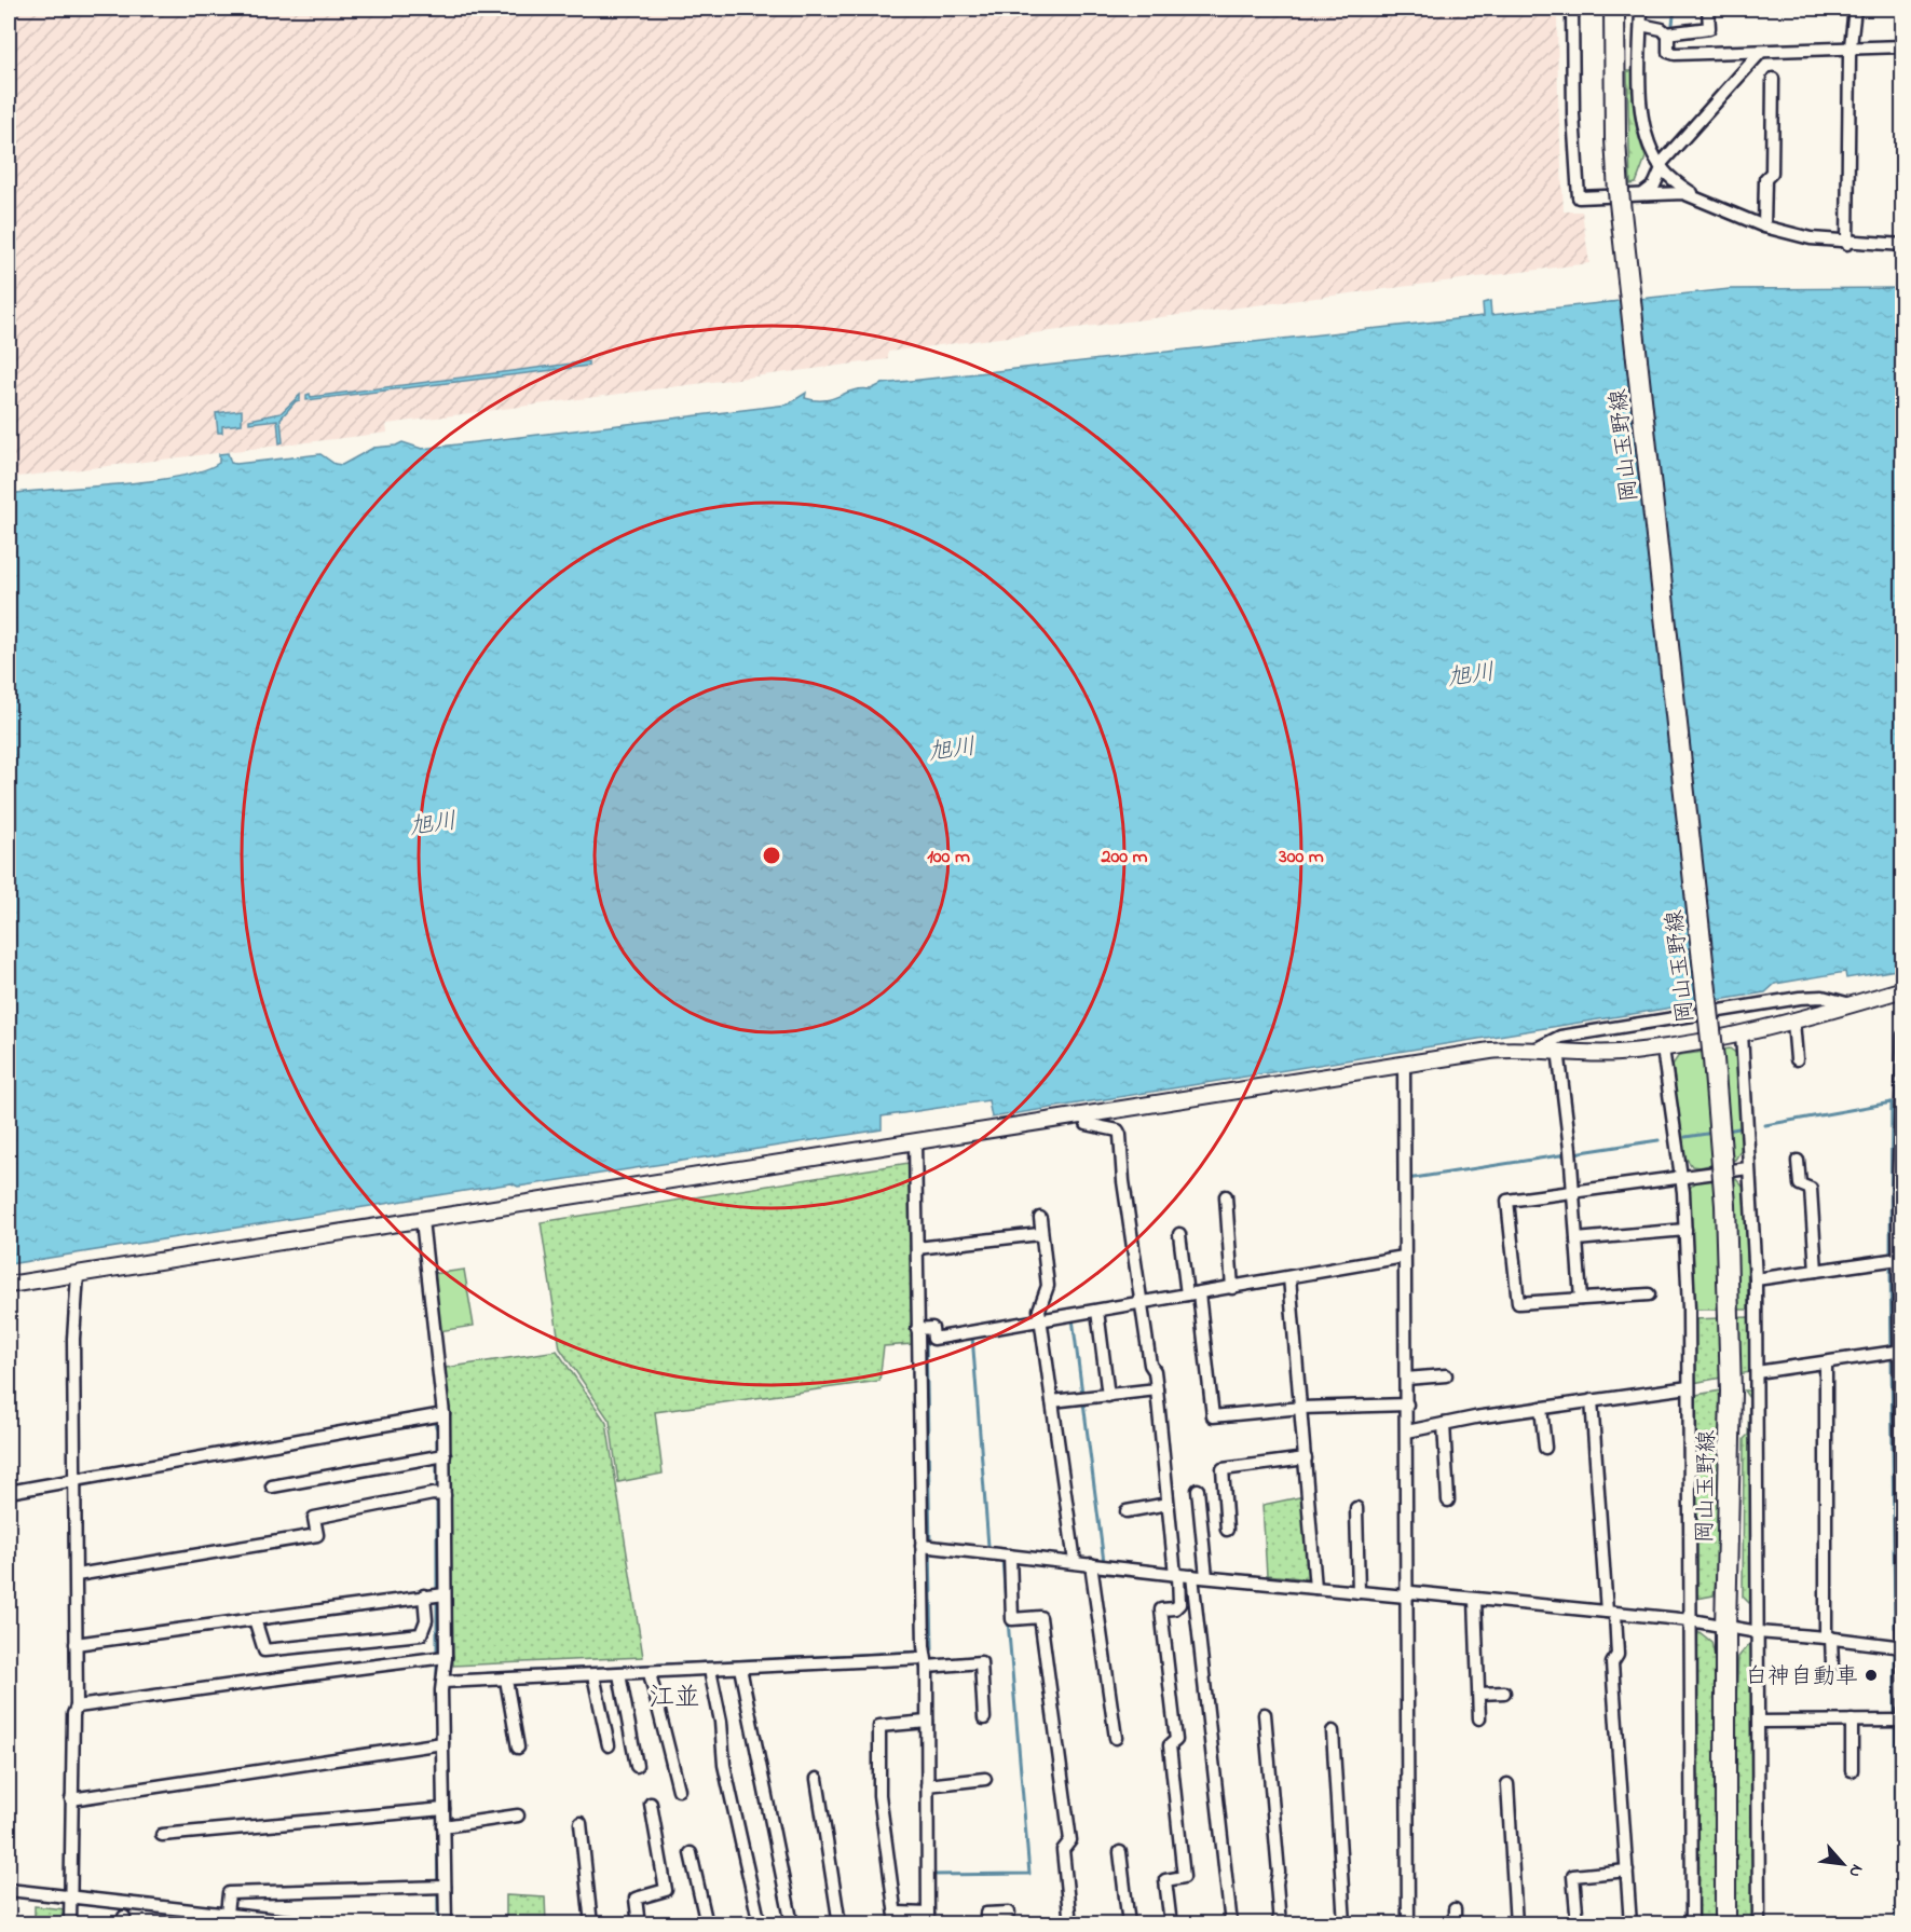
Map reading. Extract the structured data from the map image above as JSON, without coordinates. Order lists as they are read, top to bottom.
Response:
{
  "streets": {
    "main road": ["岡山玉野線"]
  },
  "districts": ["江並"],
  "water": ["旭川"],
  "places": ["白神自動車"],
  "north": "bottom right",
  "rings": ["100 m", "200 m", "300 m"]
}
